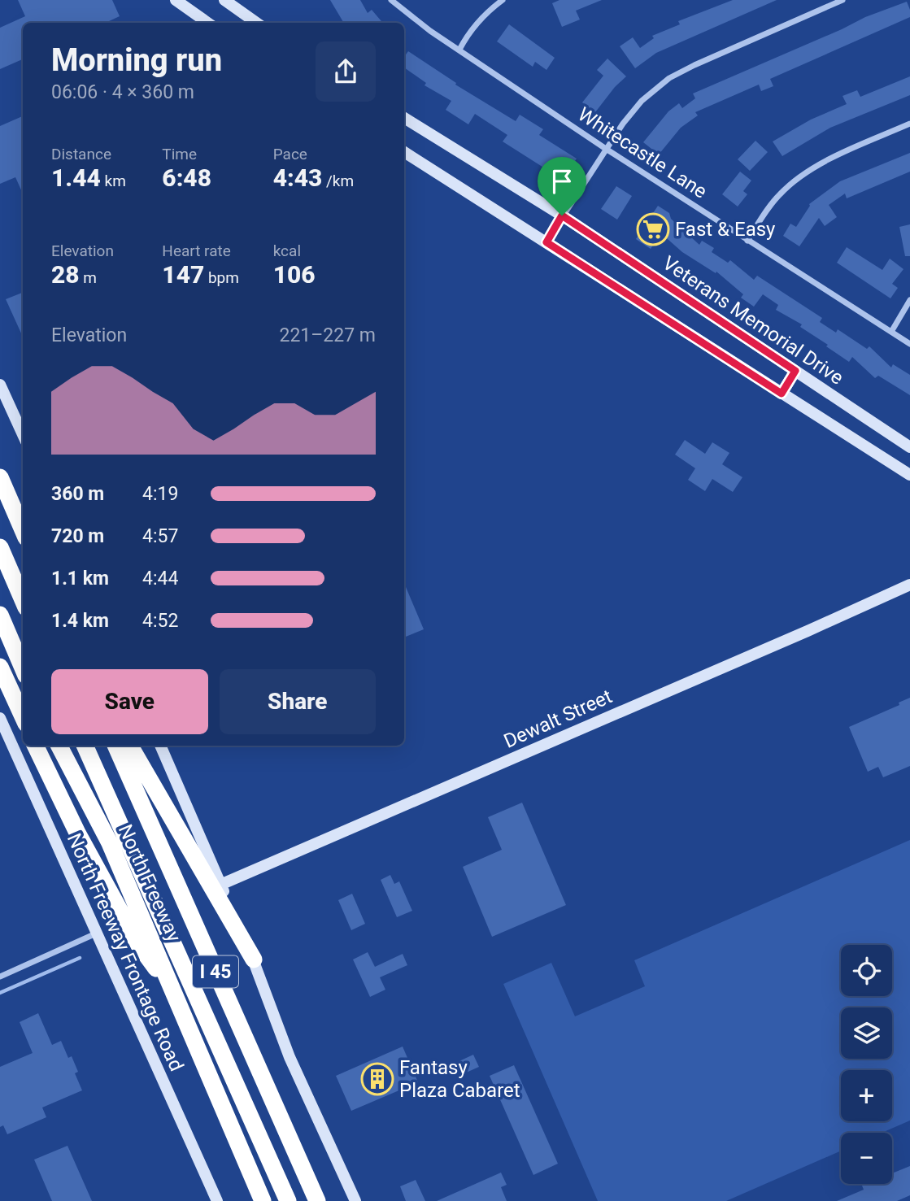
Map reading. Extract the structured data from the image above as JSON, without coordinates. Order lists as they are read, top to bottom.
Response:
{
  "streets": {
    "highway": ["North Freeway", "I 45"],
    "main road": ["Veterans Memorial Drive", "Dewalt Street", "North Freeway Frontage Road"],
    "street": ["Whitecastle Lane"]
  },
  "places": {
    "supermarket": ["Fast & Easy"],
    "building": ["Fantasy Plaza Cabaret"]
  },
  "page": {
    "heading": ["Morning run", "06:06 · 4 × 360 m"],
    "stats": [
      ["Distance", "1.44 km"],
      ["Time", "6:48"],
      ["Pace", "4:43 /km"],
      ["Elevation", "28 m"],
      ["Heart rate", "147 bpm"],
      ["kcal", "106"]
    ],
    "chart": ["Elevation", "221–227 m"],
    "list": [
      {
        "name": "360 m",
        "note": "4:19"
      },
      {
        "name": "720 m",
        "note": "4:57"
      },
      {
        "name": "1.1 km",
        "note": "4:44"
      },
      {
        "name": "1.4 km",
        "note": "4:52"
      }
    ],
    "buttons": ["Save", "Share"],
    "map_buttons": ["+", "−"]
  }
}
